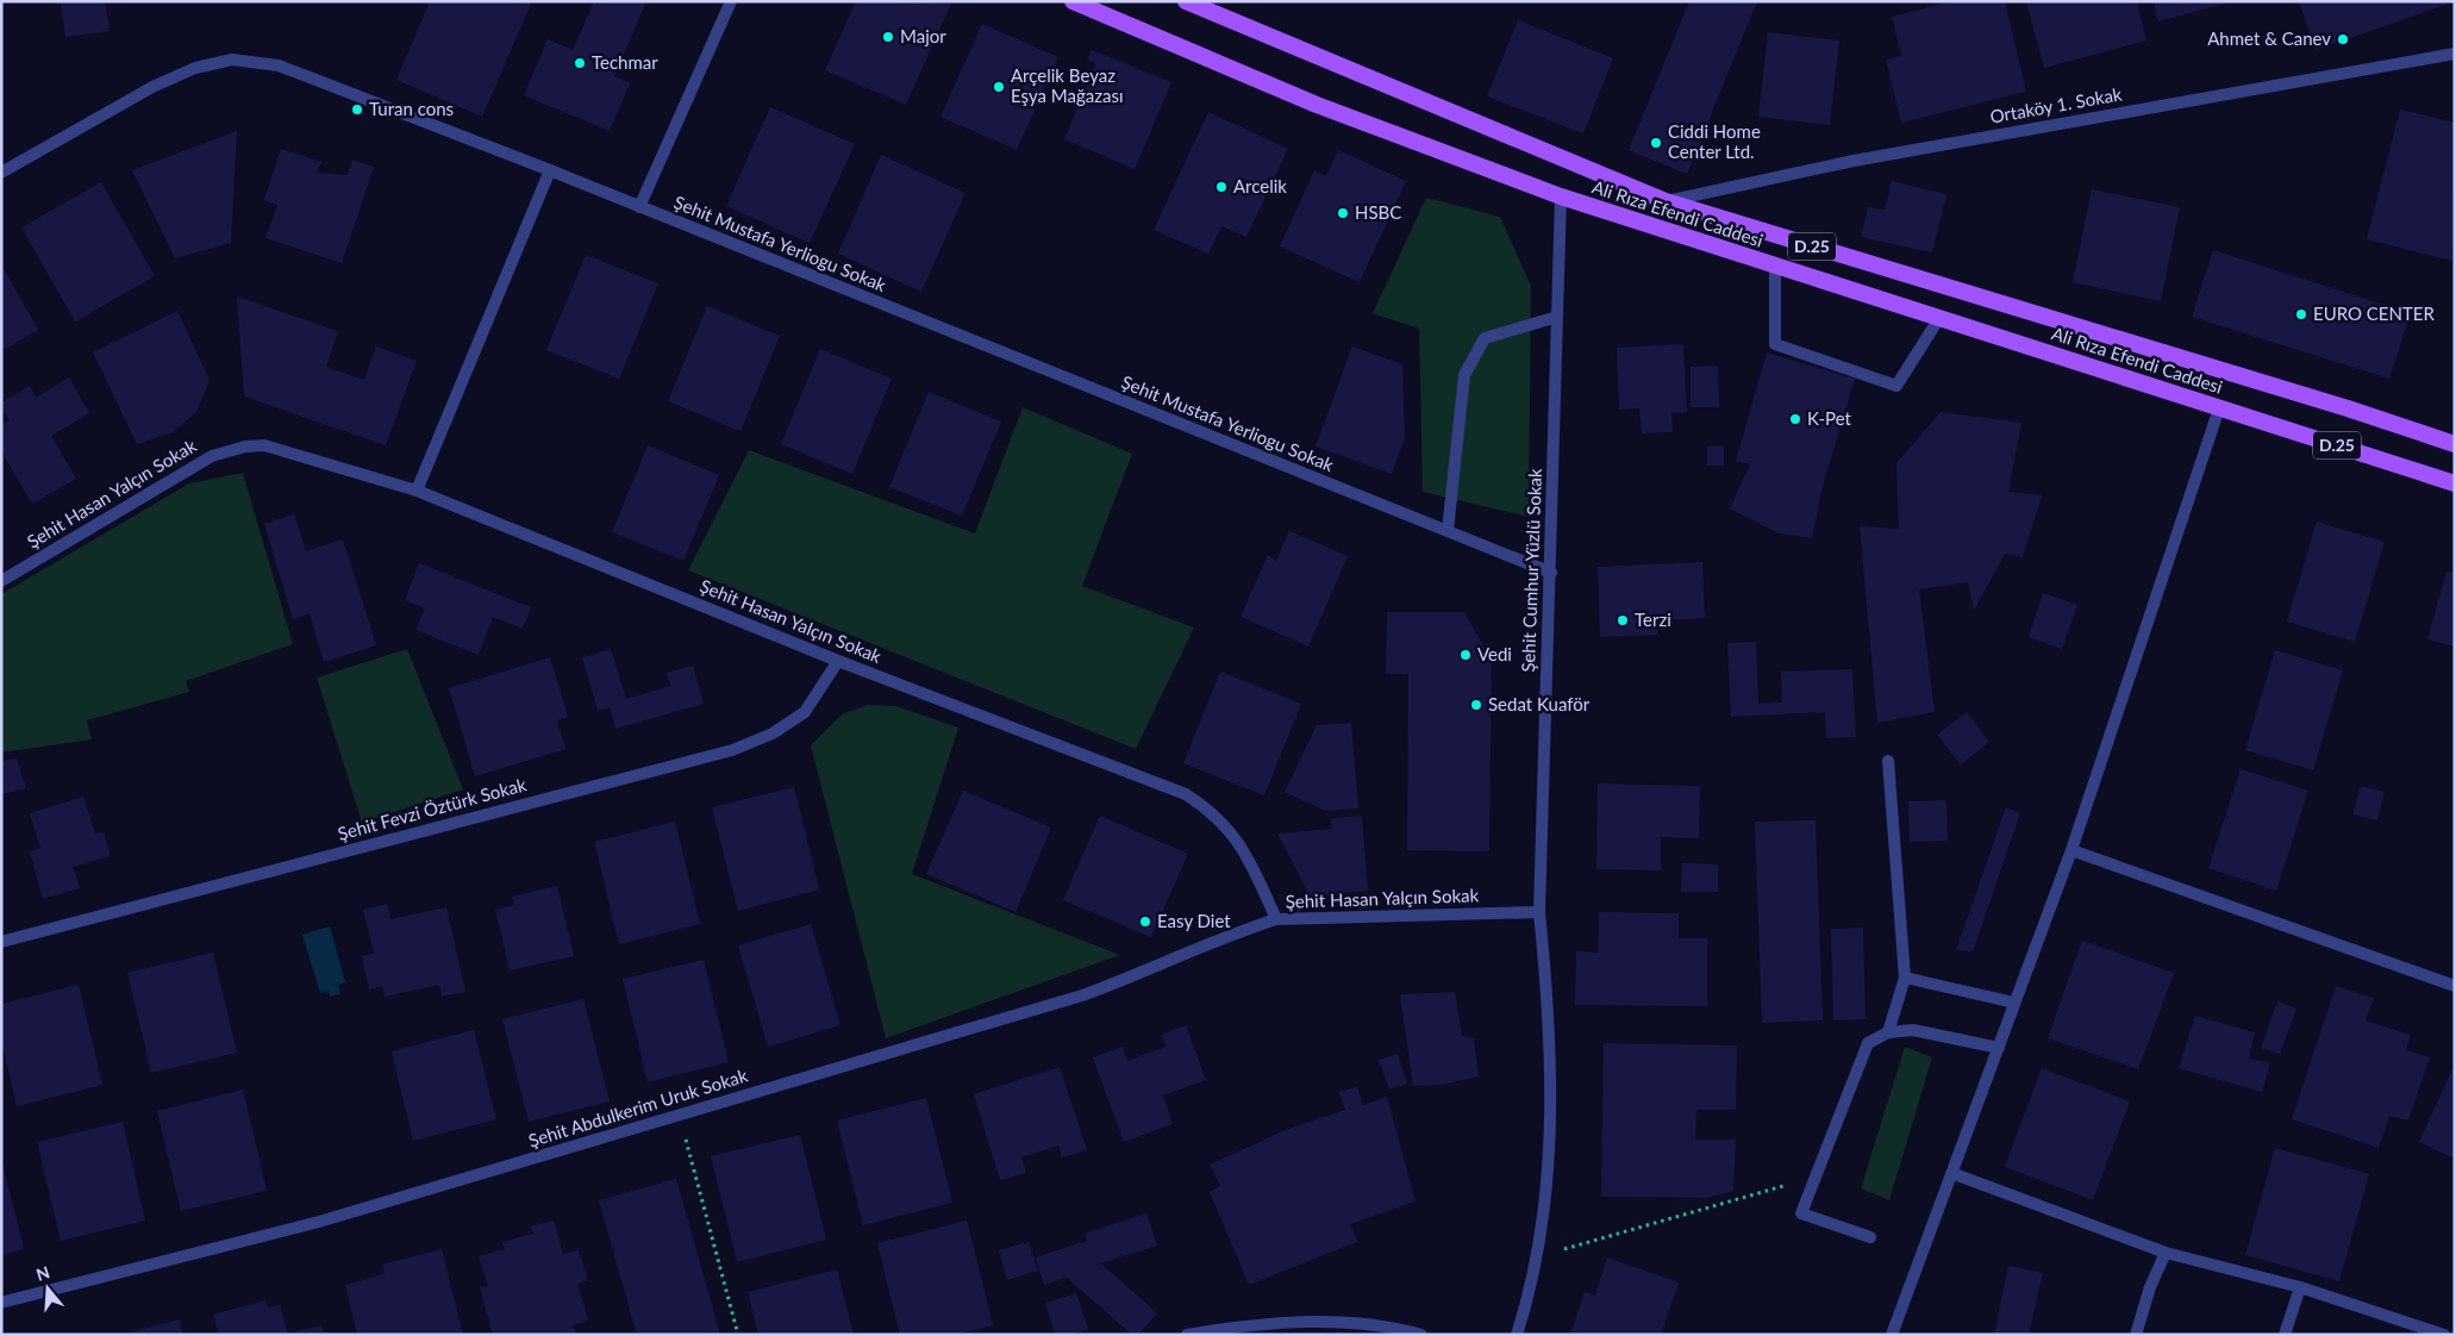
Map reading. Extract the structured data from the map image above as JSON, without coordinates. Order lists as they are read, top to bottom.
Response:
{
  "streets": {
    "main road": ["Ali Rıza Efendi Caddesi", "D.25"],
    "street": [
      "Ortaköy 1. Sokak",
      "Şehit Mustafa Yerliogu Sokak",
      "Şehit Hasan Yalçın Sokak",
      "Şehit Cumhur Yüzlü Sokak",
      "Şehit Fevzi Öztürk Sokak",
      "Şehit Abdulkerim Uruk Sokak"
    ]
  },
  "crossings": [
    ["Ortaköy 1. Sokak", "Ali Rıza Efendi Caddesi"],
    ["Ali Rıza Efendi Caddesi", "Şehit Cumhur Yüzlü Sokak"],
    ["Şehit Mustafa Yerliogu Sokak", "Şehit Cumhur Yüzlü Sokak"],
    ["Şehit Hasan Yalçın Sokak", "Şehit Cumhur Yüzlü Sokak"],
    ["Şehit Hasan Yalçın Sokak", "Şehit Fevzi Öztürk Sokak"],
    ["Şehit Hasan Yalçın Sokak", "Şehit Abdulkerim Uruk Sokak"]
  ],
  "places": [
    "Major",
    "Ahmet & Canev",
    "Techmar",
    "Arçelik Beyaz Eşya Mağazası",
    "Turan cons",
    "Ciddi Home Center Ltd.",
    "Arcelik",
    "HSBC",
    "EURO CENTER",
    "K-Pet",
    "Terzi",
    "Vedi",
    "Sedat Kuaför",
    "Easy Diet"
  ],
  "north": "top"
}
